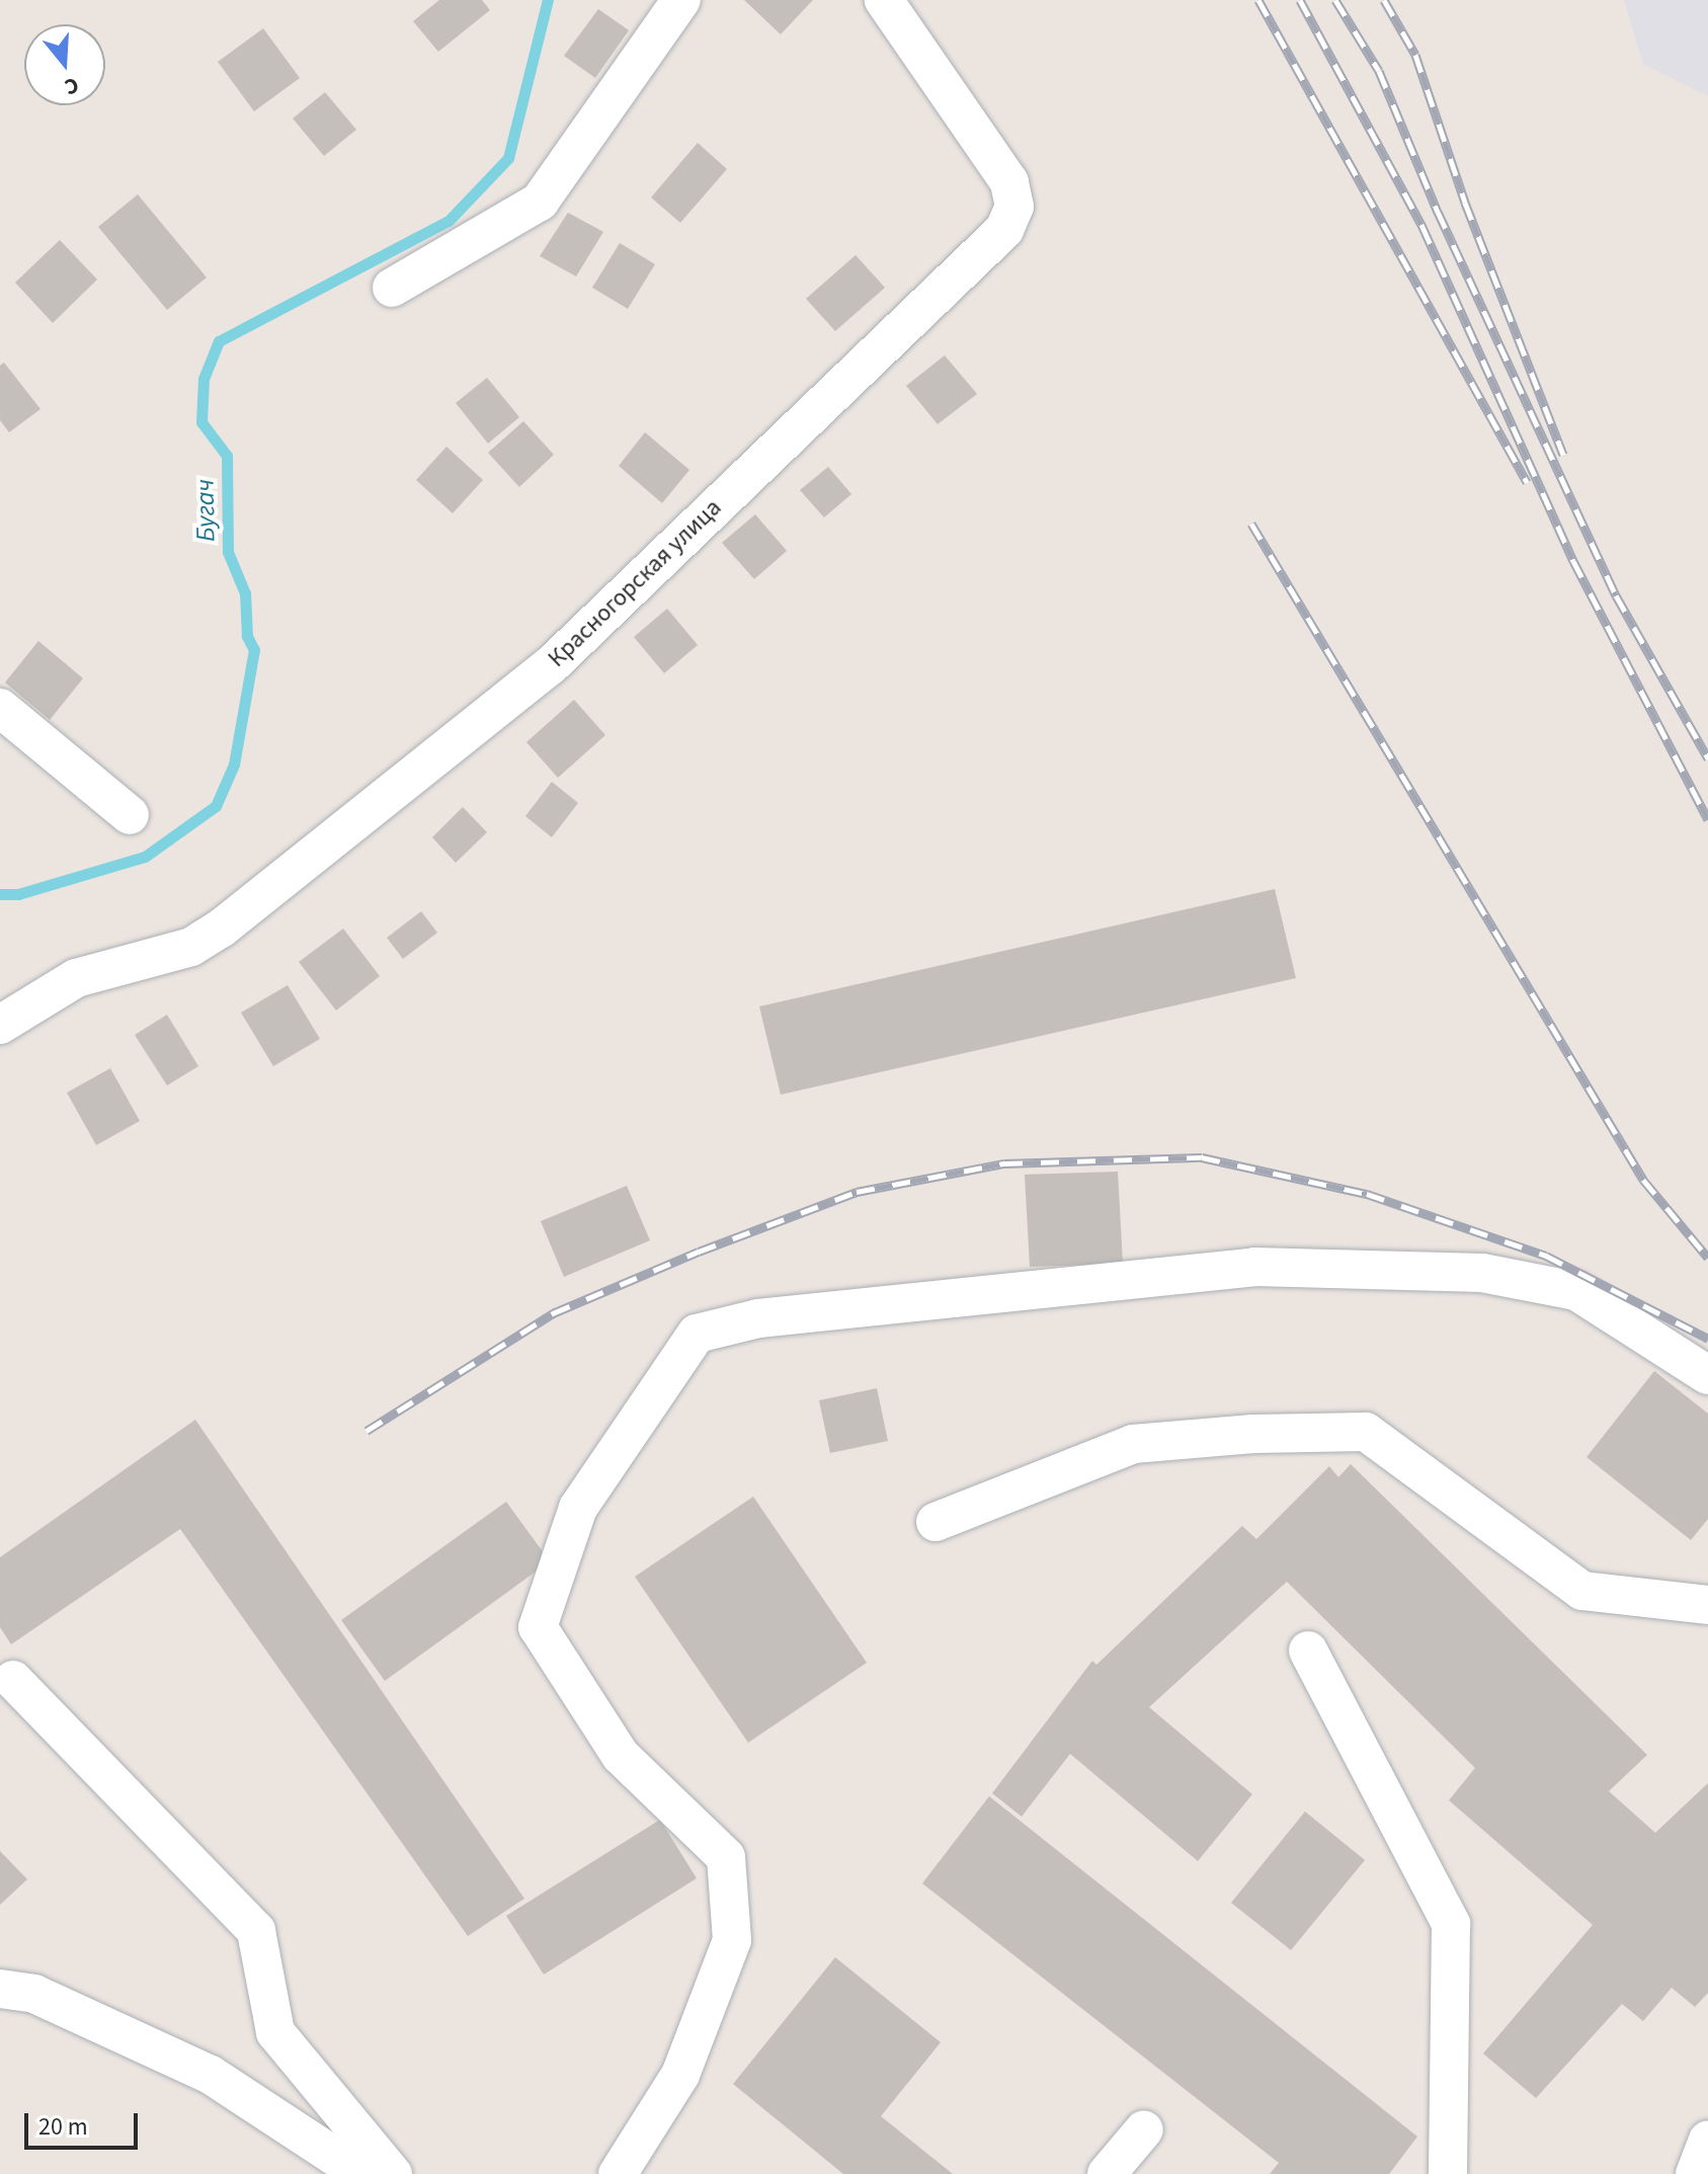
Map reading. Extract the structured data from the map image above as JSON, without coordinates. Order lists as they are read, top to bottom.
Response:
{
  "streets": {
    "street": ["Красногорская улица"]
  },
  "water": ["Бугач"],
  "scale_bar": "20 m",
  "north": "bottom"
}
